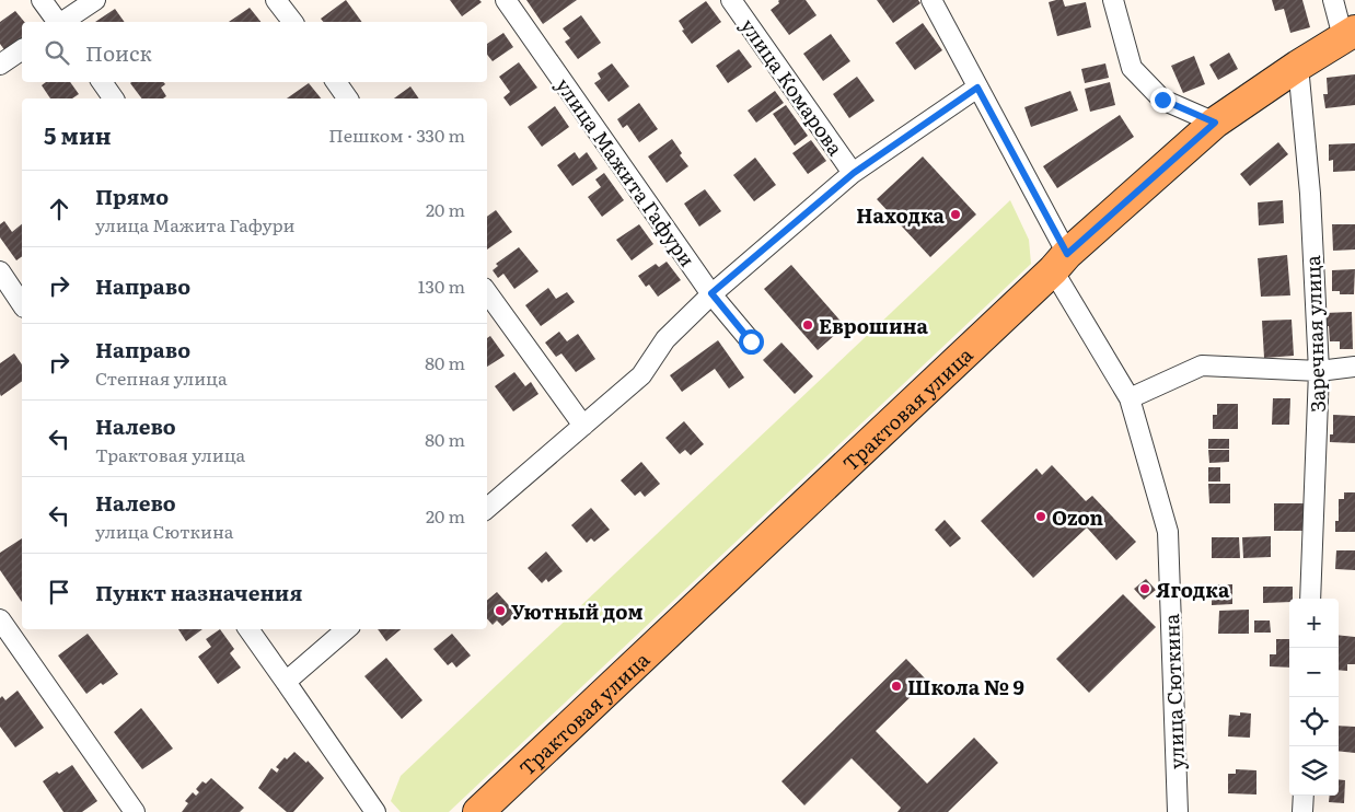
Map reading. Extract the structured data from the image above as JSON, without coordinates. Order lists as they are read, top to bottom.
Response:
{
  "streets": {
    "main road": ["Трактовая улица"],
    "street": [
      "улица Комарова",
      "улица Мажита Гафури",
      "Заречная улица",
      "улица Сюткина"
    ]
  },
  "crossings": [
    ["Заречная улица", "Трактовая улица"],
    ["Трактовая улица", "улица Сюткина"]
  ],
  "places": [
    "Находка",
    "Еврошина",
    "Ozon",
    "Ягодка",
    "Уютный дом",
    "Школа № 9"
  ],
  "page": {
    "search": "Поиск",
    "heading": ["5 мин", "Пешком · 330 m"],
    "list": [
      ["Прямо", "улица Мажита Гафури", "20 m"],
      ["Направо", "130 m"],
      ["Направо", "Степная улица", "80 m"],
      ["Налево", "Трактовая улица", "80 m"],
      ["Налево", "улица Сюткина", "20 m"],
      "Пункт назначения"
    ],
    "map_buttons": ["+", "−"]
  }
}
